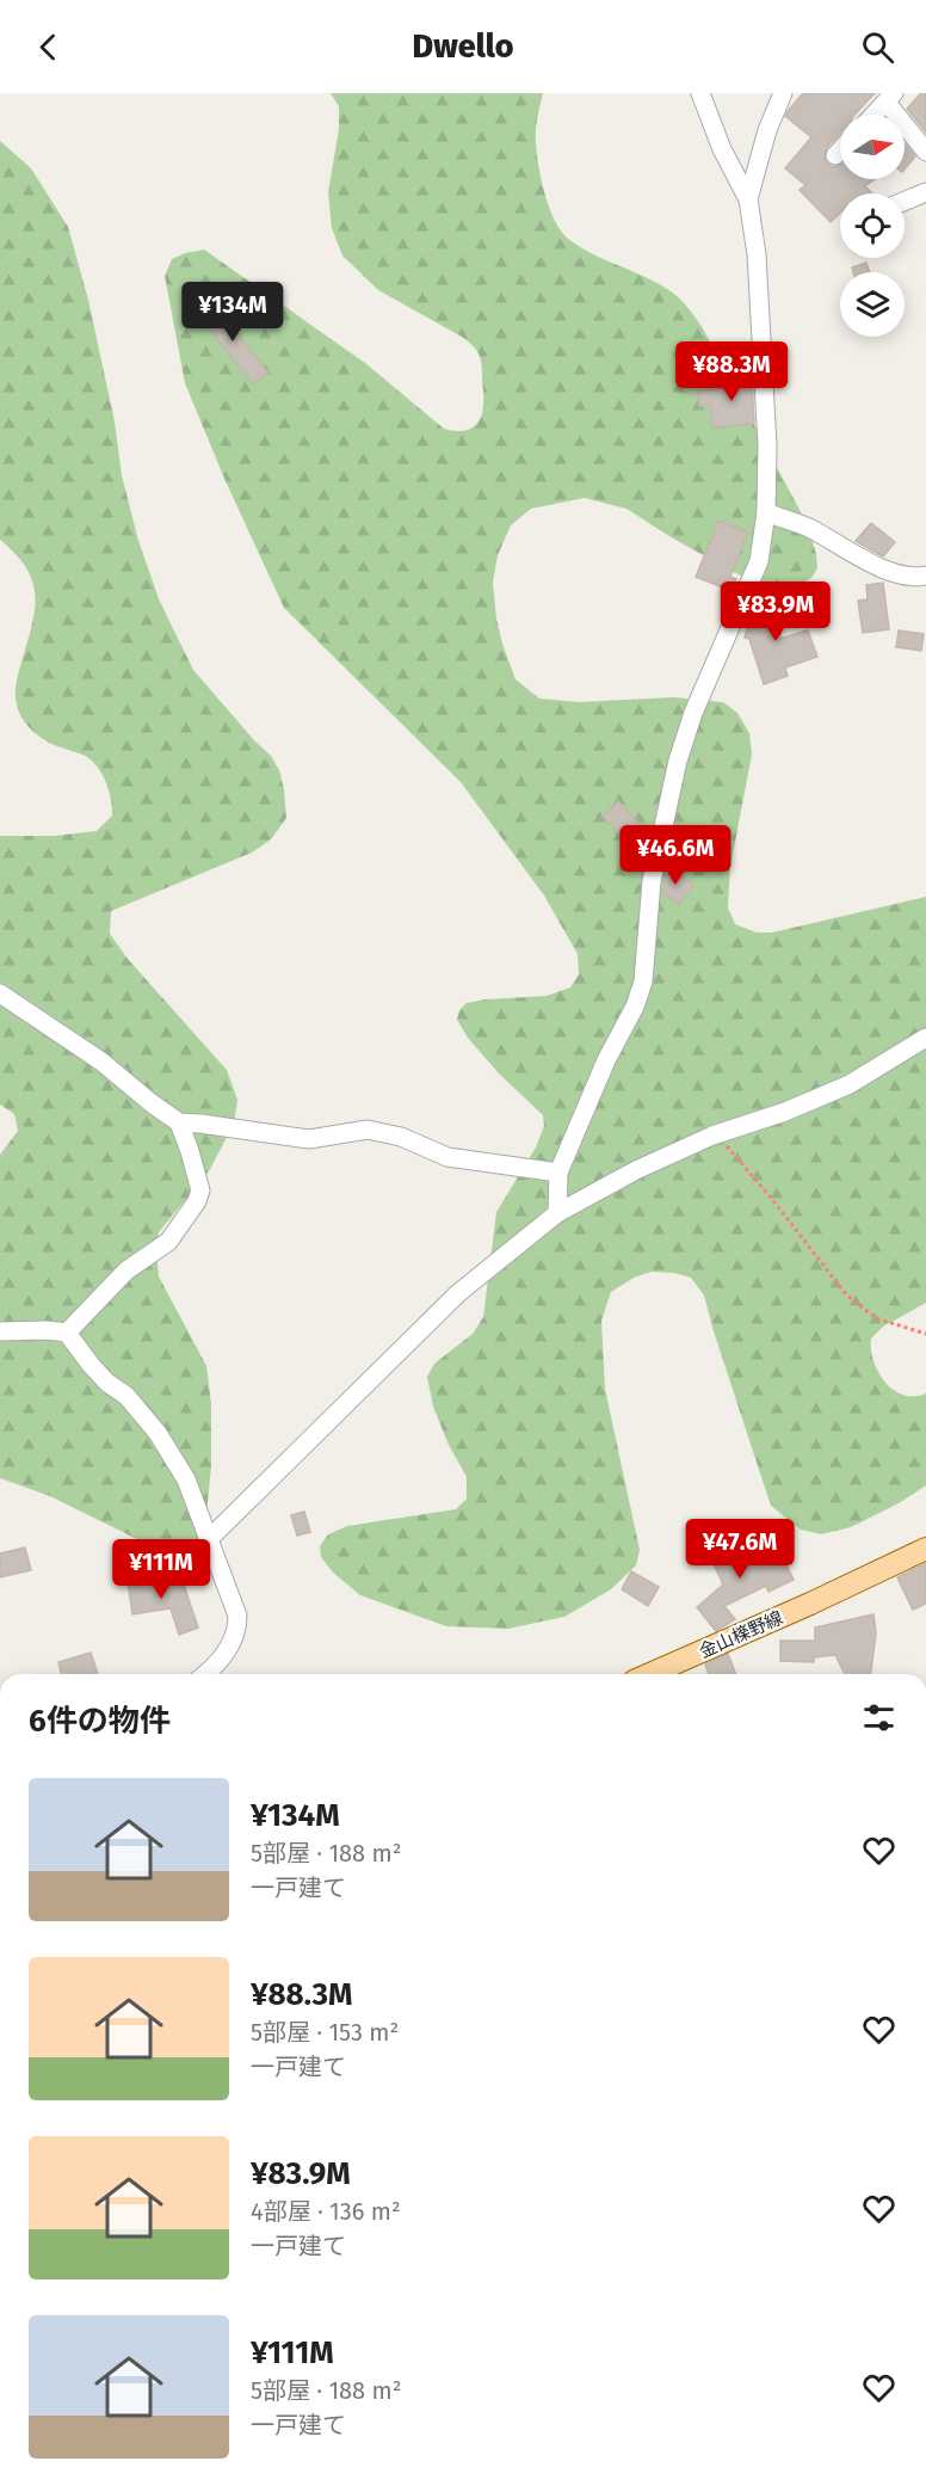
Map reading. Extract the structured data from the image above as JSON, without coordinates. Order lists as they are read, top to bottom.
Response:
{
  "streets": {
    "main road": ["金山檪野線"]
  },
  "north": "right",
  "page": {
    "header": "Dwello",
    "price": [
      "¥134M",
      "¥88.3M",
      "¥83.9M",
      "¥46.6M",
      "¥47.6M",
      "¥111M"
    ],
    "heading": "6件の物件",
    "list": [
      {
        "name": "¥134M",
        "note": "5部屋 · 188 m² · 一戸建て"
      },
      {
        "name": "¥88.3M",
        "note": "5部屋 · 153 m² · 一戸建て"
      },
      {
        "name": "¥83.9M",
        "note": "4部屋 · 136 m² · 一戸建て"
      },
      {
        "name": "¥111M",
        "note": "5部屋 · 188 m² · 一戸建て"
      }
    ]
  }
}
